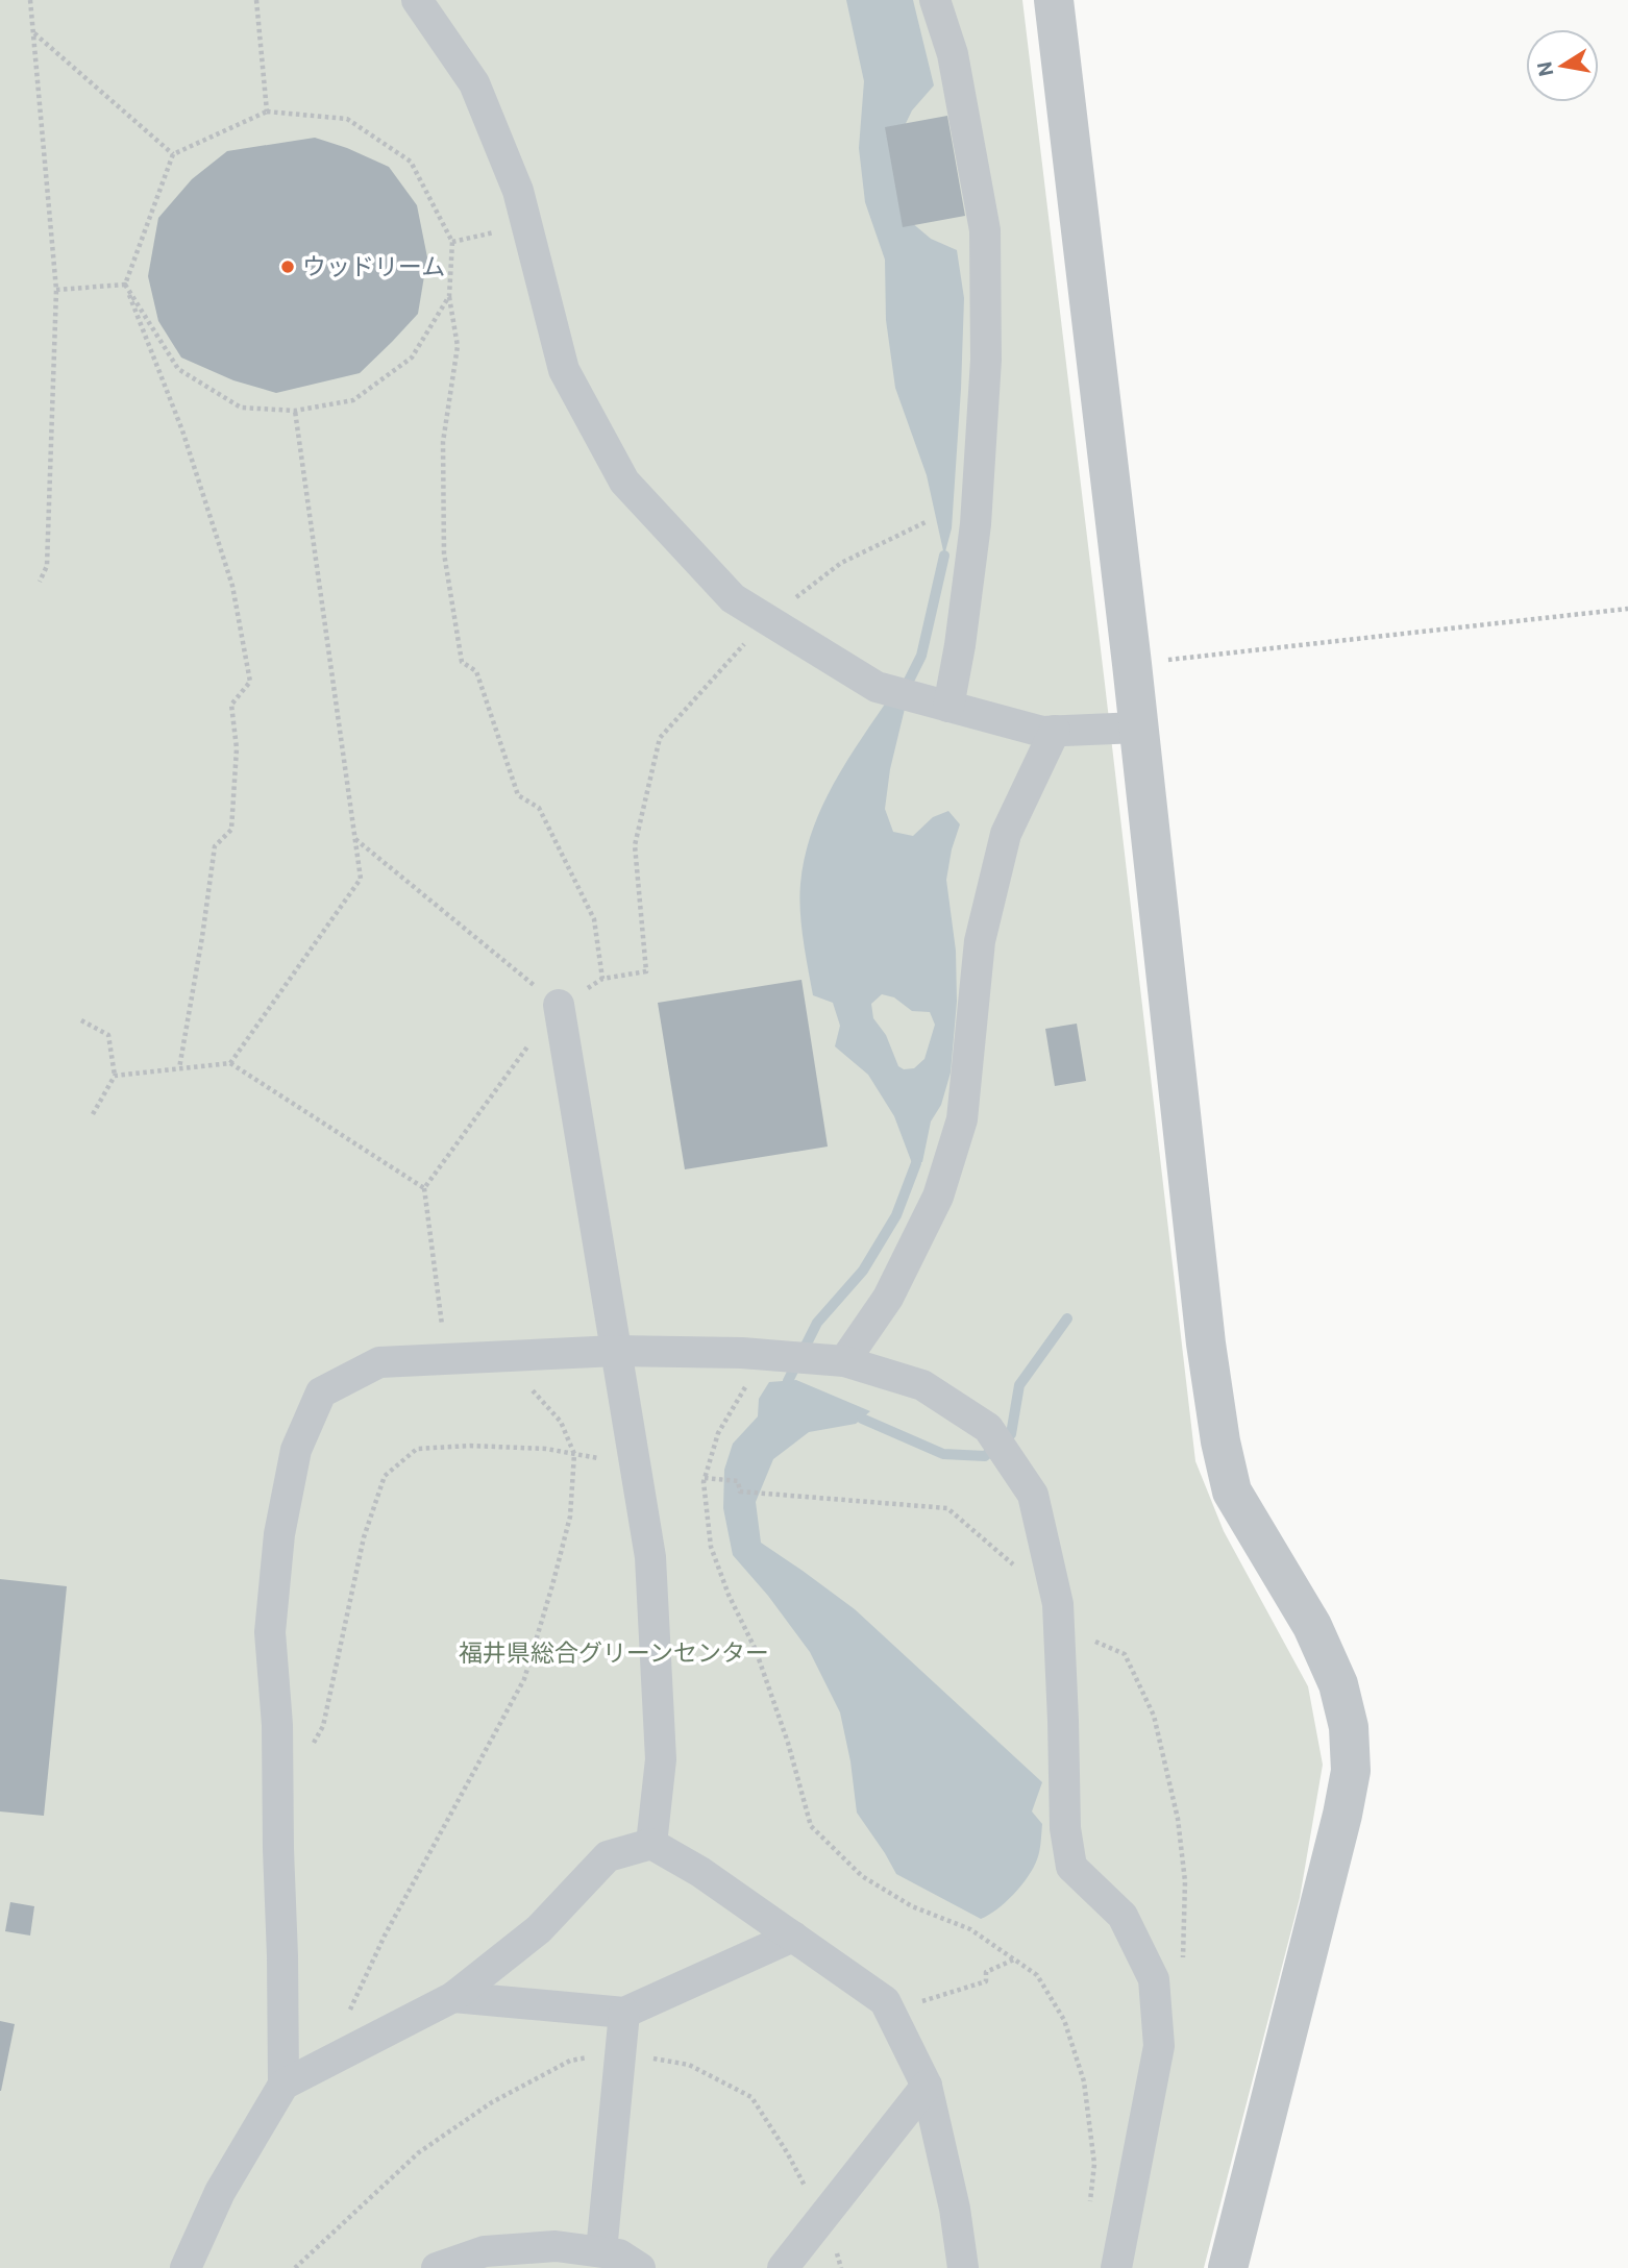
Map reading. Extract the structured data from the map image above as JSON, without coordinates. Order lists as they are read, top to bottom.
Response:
{
  "parks": ["福井県総合グリーンセンター"],
  "places": ["ウッドリーム"],
  "north": "left"
}
